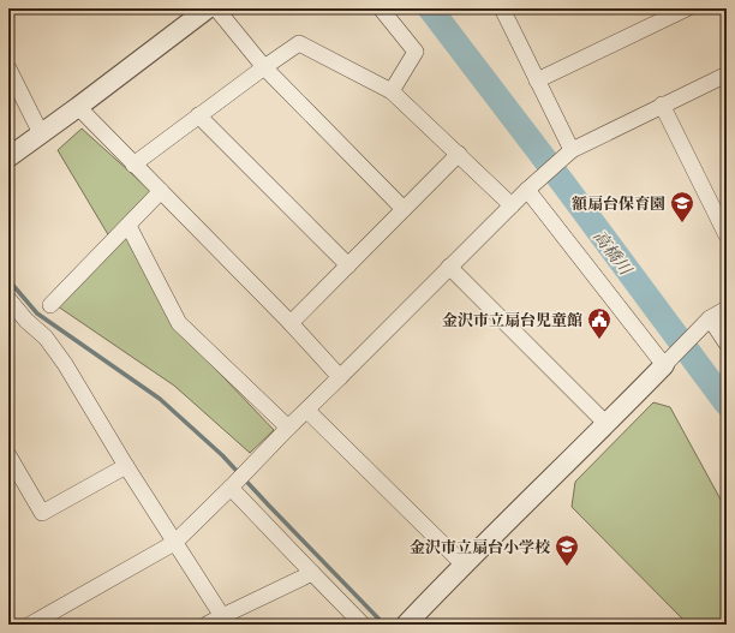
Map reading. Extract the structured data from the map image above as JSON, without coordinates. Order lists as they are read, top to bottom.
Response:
{
  "water": ["高橋川"],
  "places": {
    "school or university": ["額扇台保育園", "金沢市立扇台小学校"],
    "public building": ["金沢市立扇台児童館"]
  }
}
